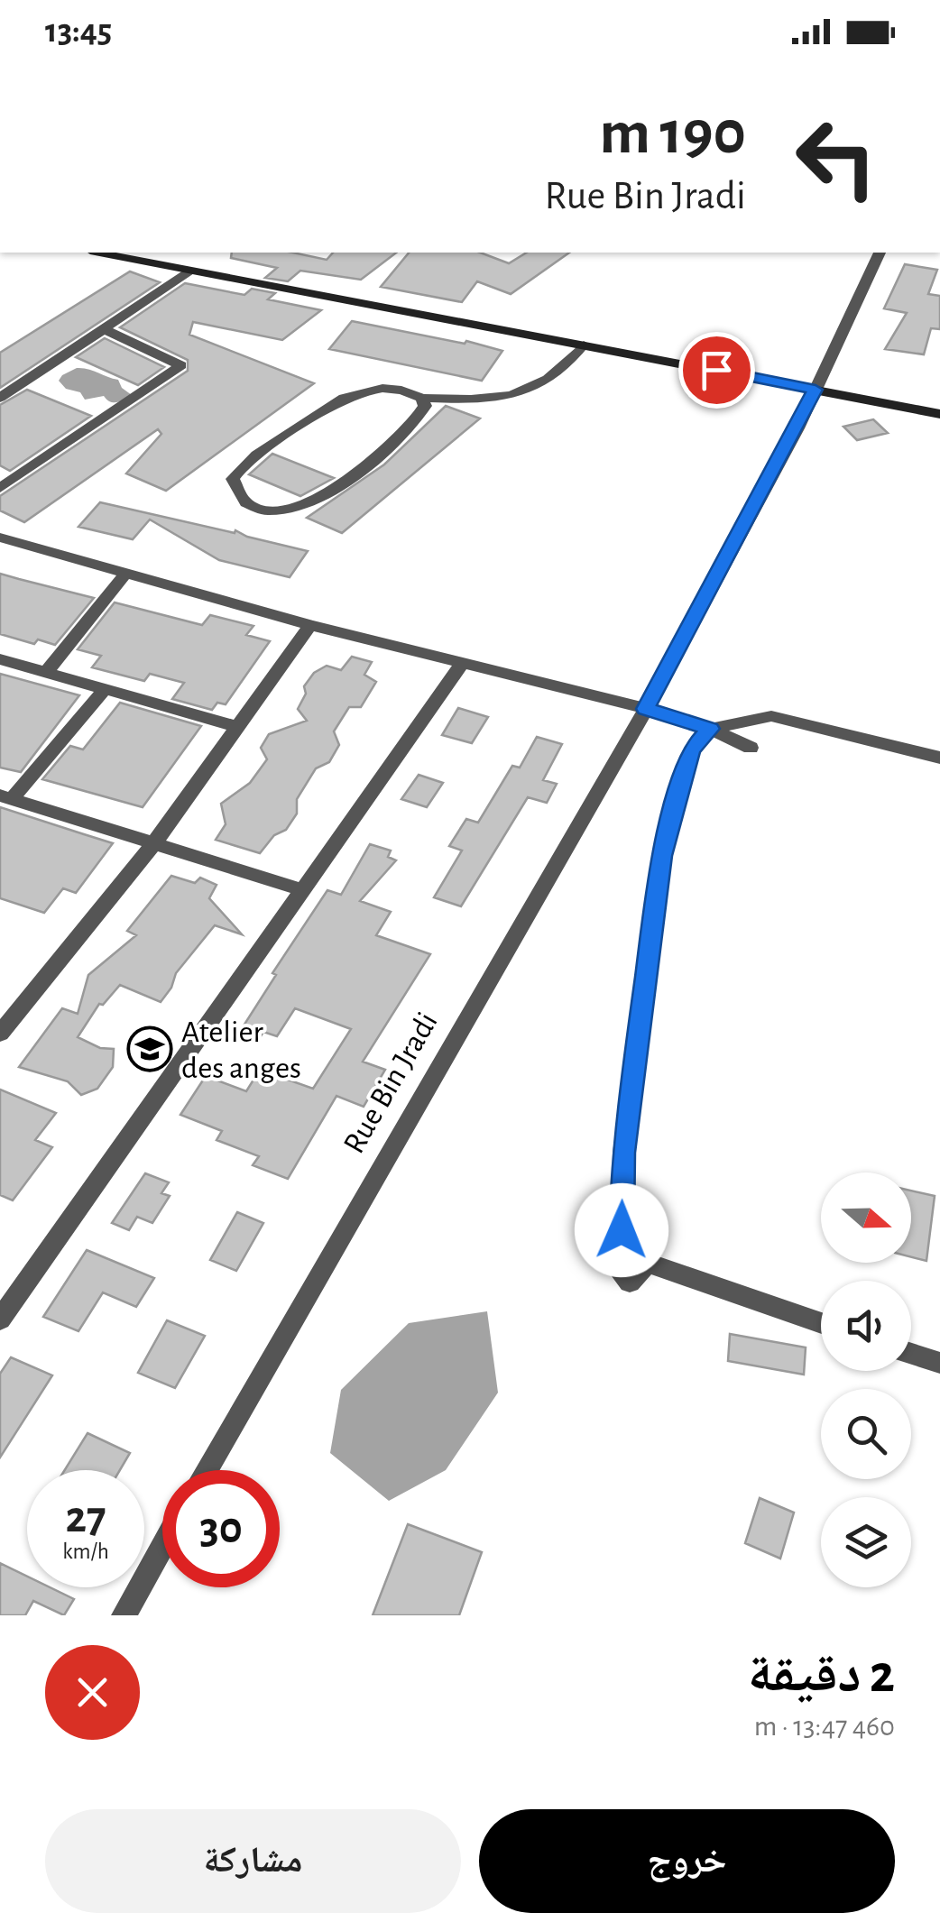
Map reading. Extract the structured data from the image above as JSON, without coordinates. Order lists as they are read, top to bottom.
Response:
{
  "streets": {
    "street": ["Rue Bin Jradi"]
  },
  "places": {
    "school or university": ["Atelier des anges"]
  },
  "north": "right",
  "page": {
    "status": "13:45",
    "turn": ["190 m", "Rue Bin Jradi"],
    "speed": "27 km/h",
    "limit": "30",
    "heading": ["2 دقيقة", "460 m · 13:47"],
    "buttons": ["خروج", "مشاركة"]
  }
}
